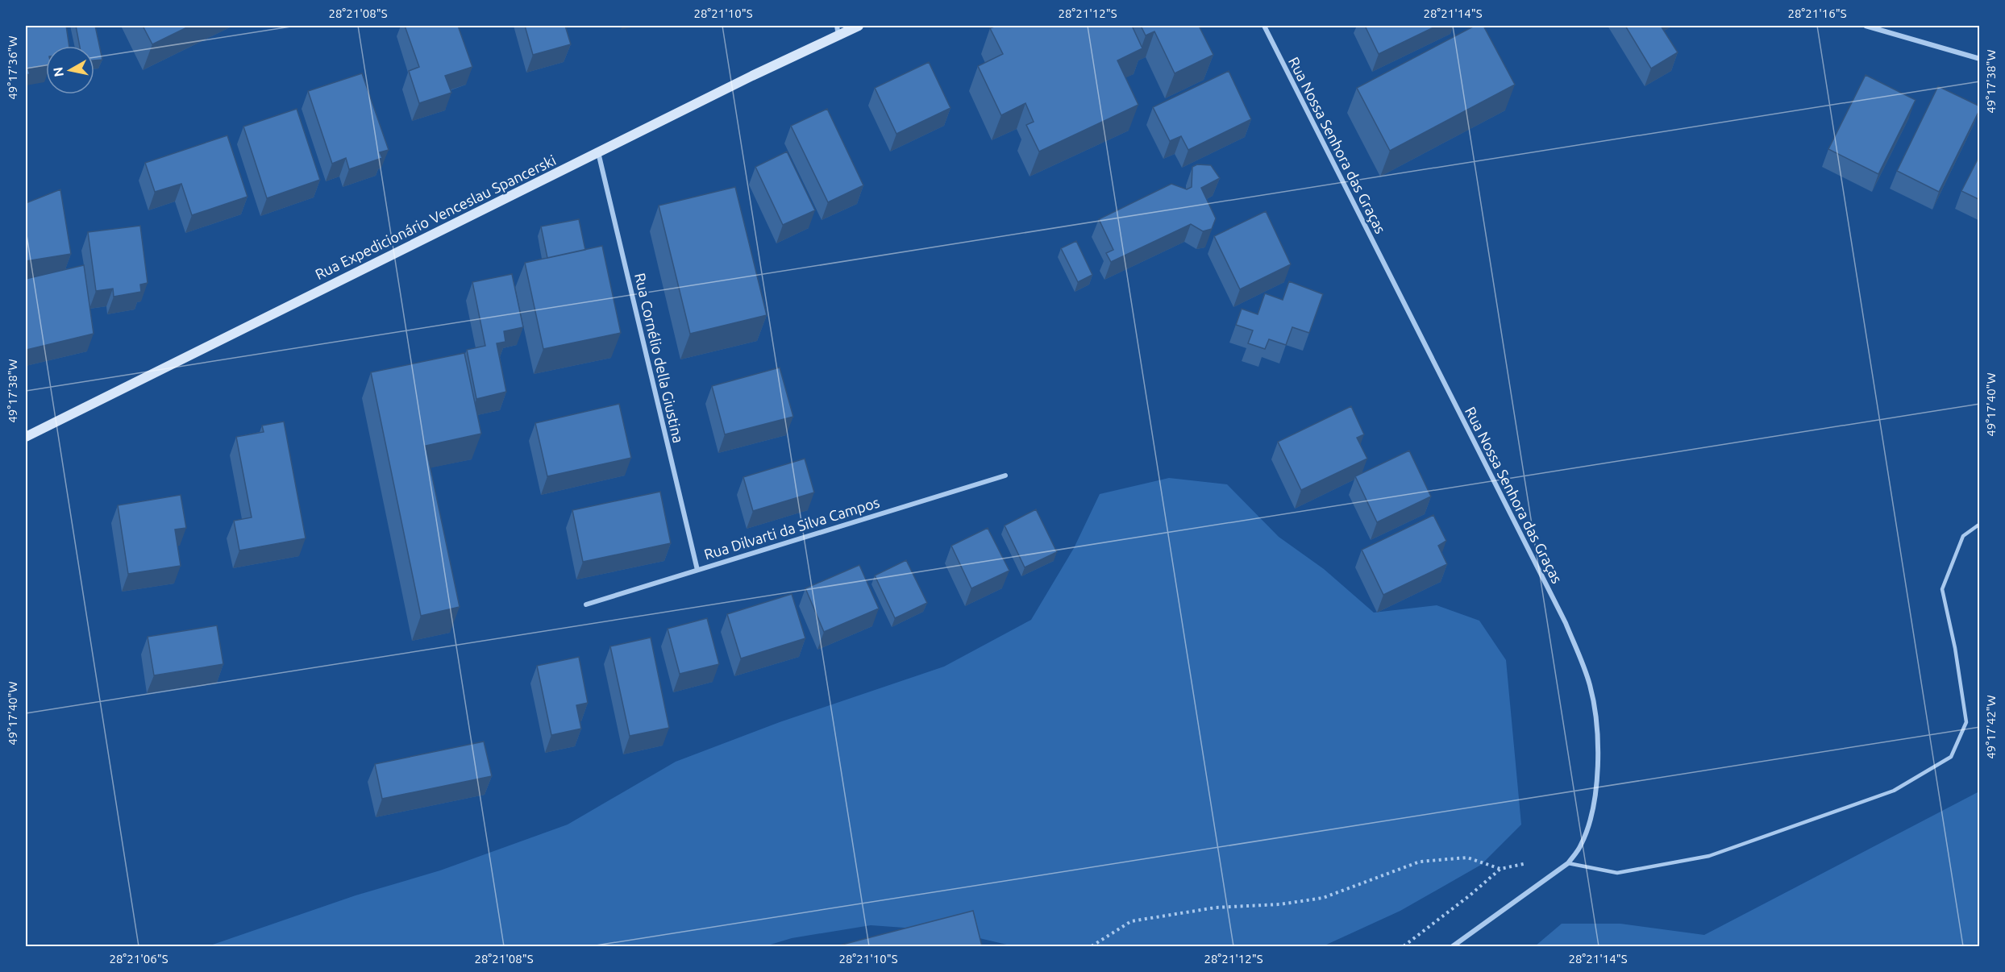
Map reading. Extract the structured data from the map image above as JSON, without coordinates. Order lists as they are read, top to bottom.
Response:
{
  "streets": {
    "street": [
      "Rua Nossa Senhora das Graças",
      "Rua Expedicionário Venceslau Spancerski",
      "Rua Cornélio della Giustina",
      "Rua Dilvarti da Silva Campos"
    ]
  },
  "crossings": [
    ["Rua Expedicionário Venceslau Spancerski", "Rua Cornélio della Giustina"],
    ["Rua Cornélio della Giustina", "Rua Dilvarti da Silva Campos"]
  ],
  "north": "left",
  "coordinates": [
    "28°21'08\"S",
    "28°21'10\"S",
    "28°21'12\"S",
    "28°21'14\"S",
    "28°21'16\"S",
    "49°17'36\"W",
    "49°17'38\"W",
    "49°17'40\"W",
    "49°17'42\"W",
    "28°21'06\"S"
  ]
}
